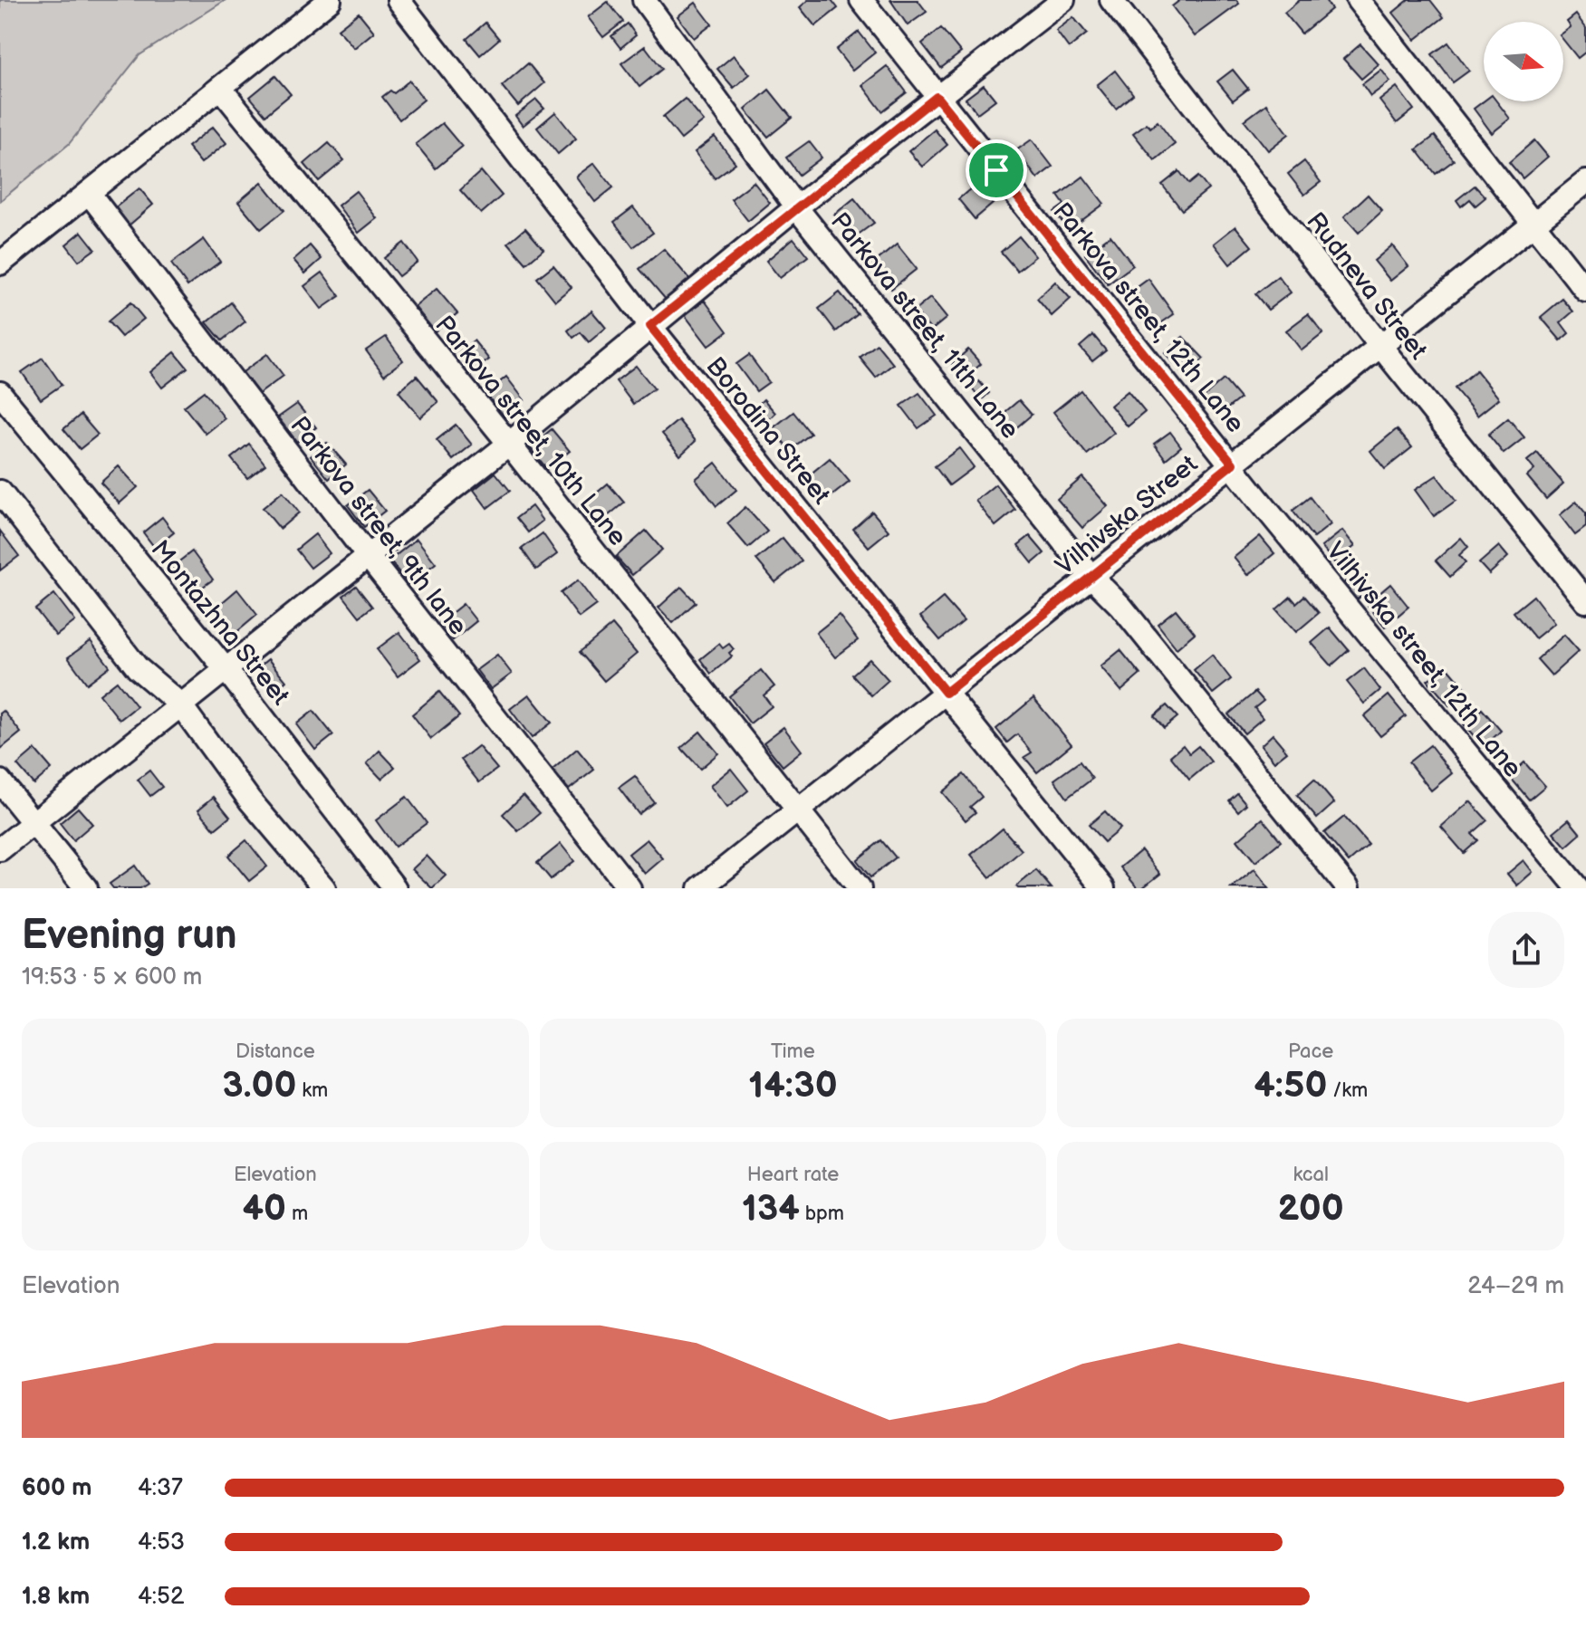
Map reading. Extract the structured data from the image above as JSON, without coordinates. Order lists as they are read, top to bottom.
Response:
{
  "streets": {
    "street": [
      "Rudneva Street",
      "Parkova street, 12th Lane",
      "Parkova street, 11th Lane",
      "Parkova street, 10th Lane",
      "Borodina Street",
      "Vilhivska Street",
      "Parkova street, 9th lane",
      "Montazhna Street",
      "Vilhivska street, 12th Lane"
    ]
  },
  "crossings": [
    ["Rudneva Street", "Vilhivska Street"],
    ["Parkova street, 12th Lane", "Vilhivska Street"],
    ["Parkova street, 12th Lane", "Vilhivska street, 12th Lane"],
    ["Parkova street, 11th Lane", "Vilhivska Street"],
    ["Parkova street, 10th Lane", "Vilhivska Street"],
    ["Borodina Street", "Vilhivska Street"],
    ["Vilhivska Street", "Vilhivska street, 12th Lane"]
  ],
  "north": "right",
  "page": {
    "heading": ["Evening run", "19:53 · 5 × 600 m"],
    "stats": [
      ["Distance", "3.00 km"],
      ["Time", "14:30"],
      ["Pace", "4:50 /km"],
      ["Elevation", "40 m"],
      ["Heart rate", "134 bpm"],
      ["kcal", "200"]
    ],
    "chart": ["Elevation", "24–29 m"],
    "list": [
      {
        "name": "600 m",
        "note": "4:37"
      },
      {
        "name": "1.2 km",
        "note": "4:53"
      },
      {
        "name": "1.8 km",
        "note": "4:52"
      }
    ]
  }
}
